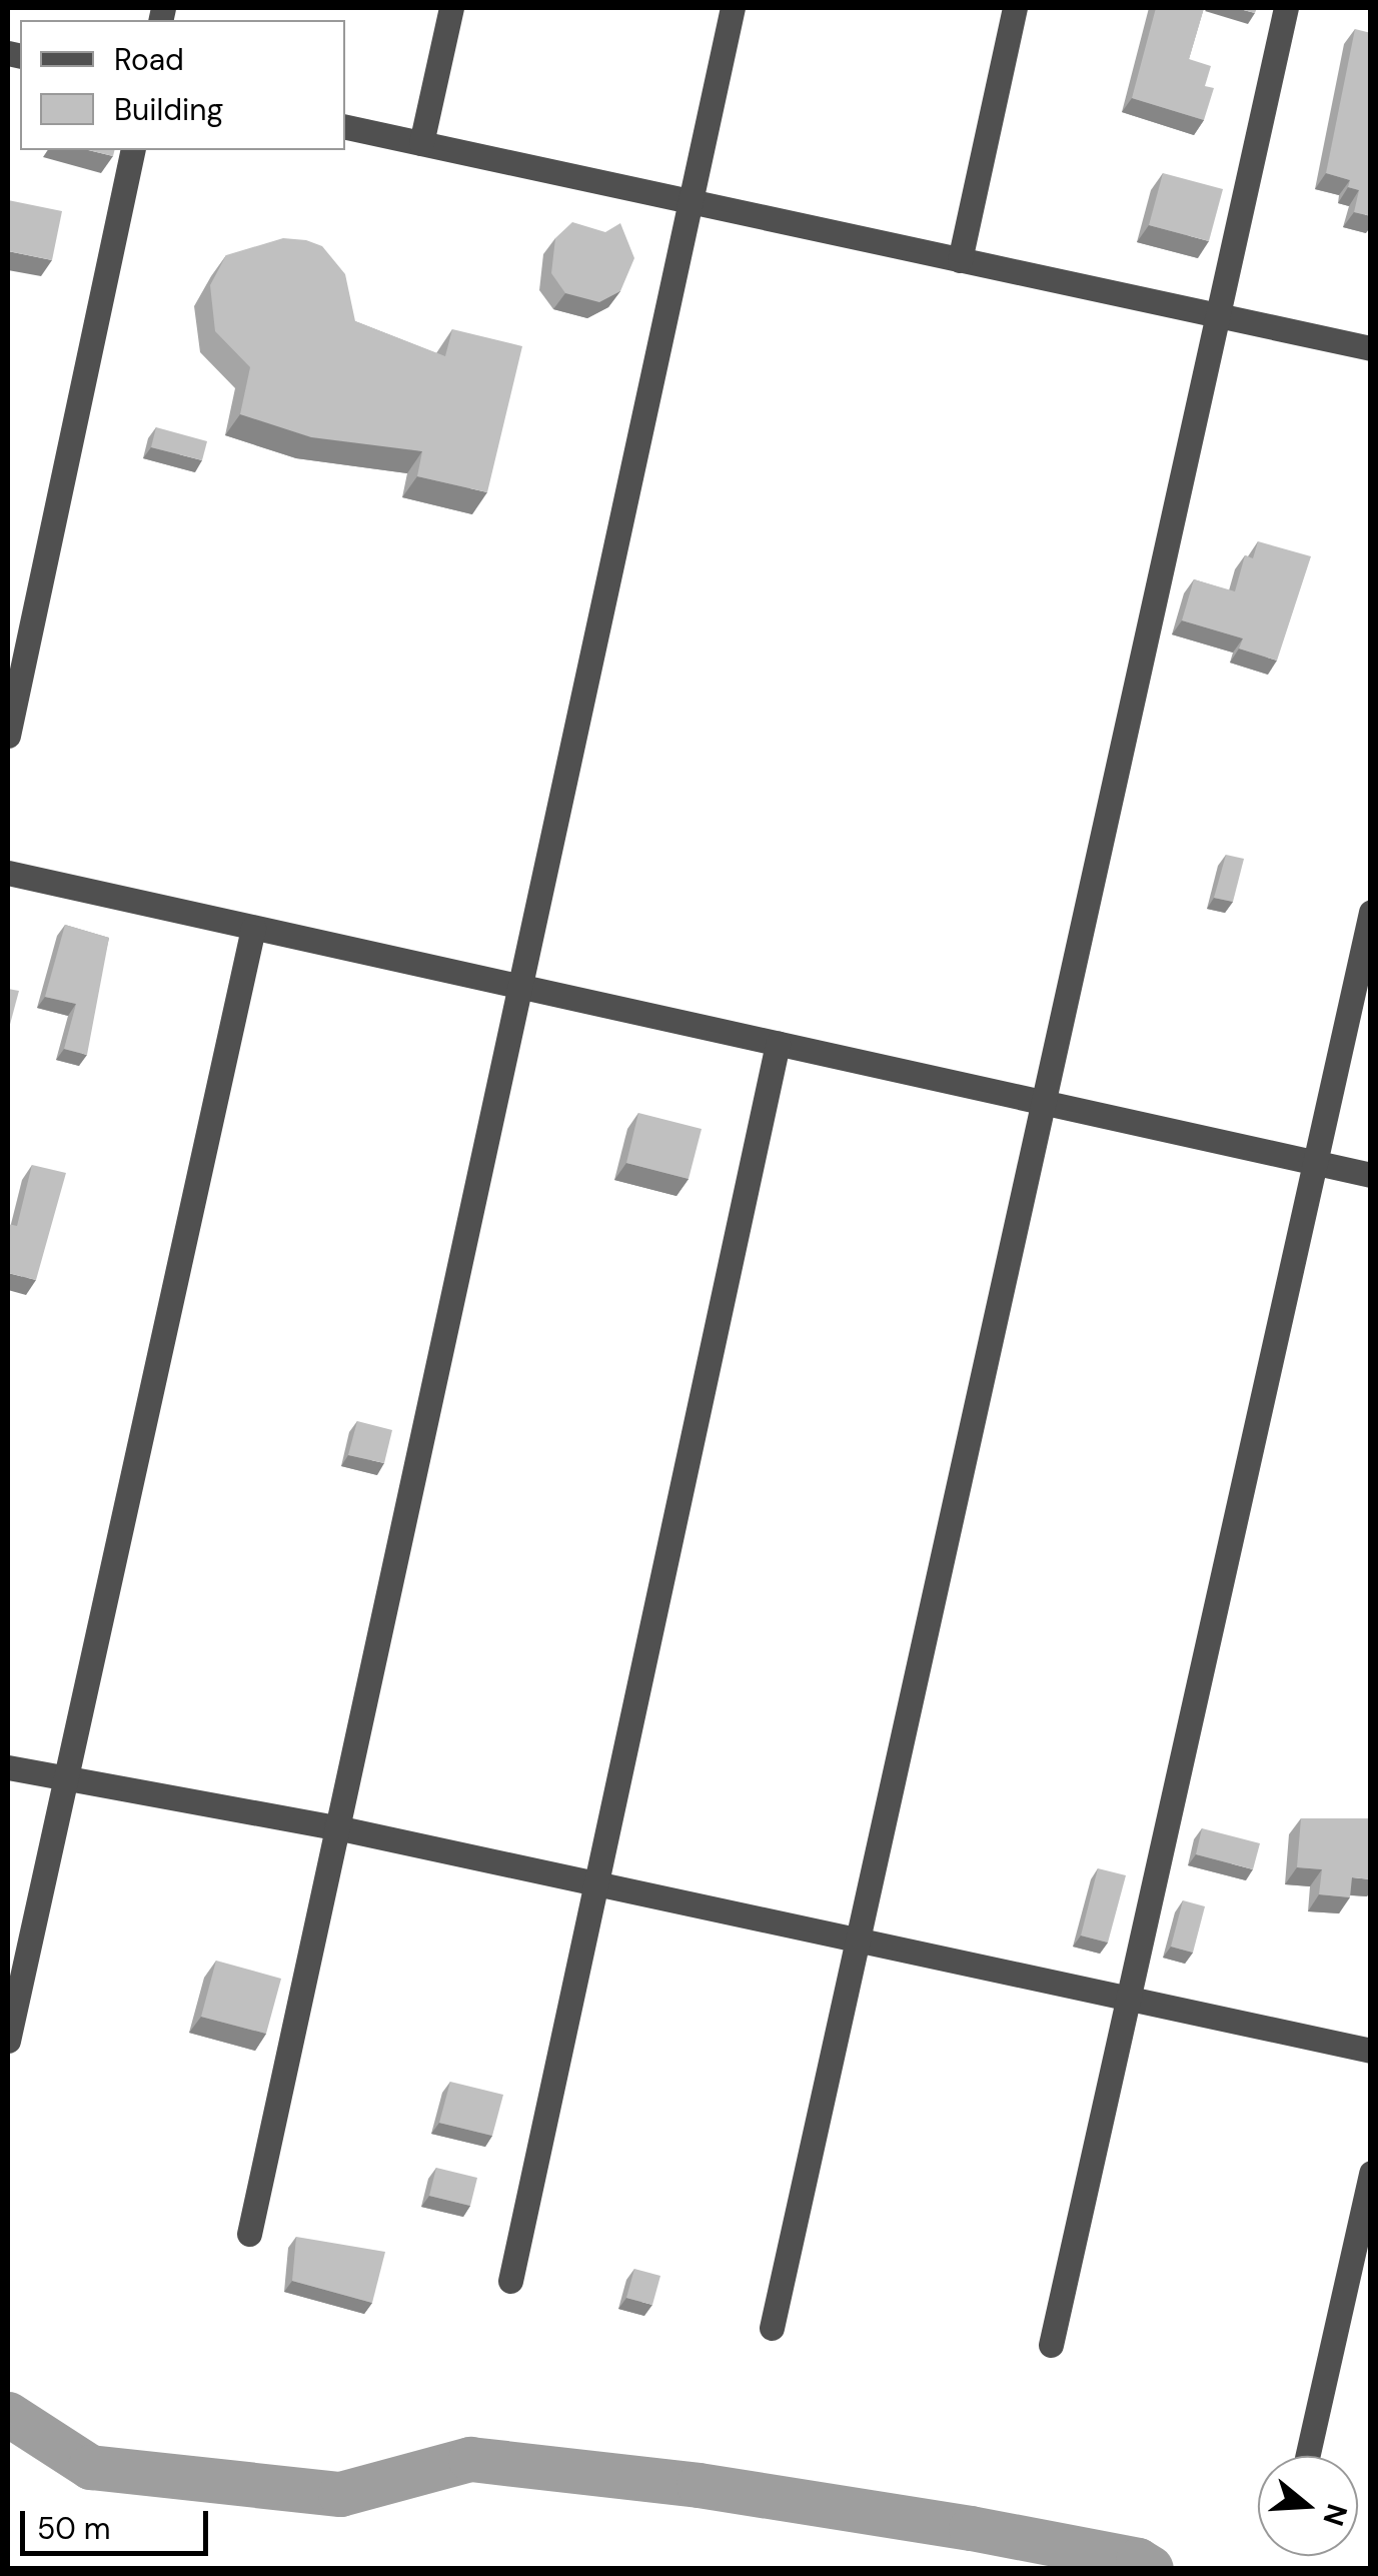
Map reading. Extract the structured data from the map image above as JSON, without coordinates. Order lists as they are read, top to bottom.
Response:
{
  "legend": ["Road", "Building"],
  "scale_bar": "50 m",
  "north": "right"
}
